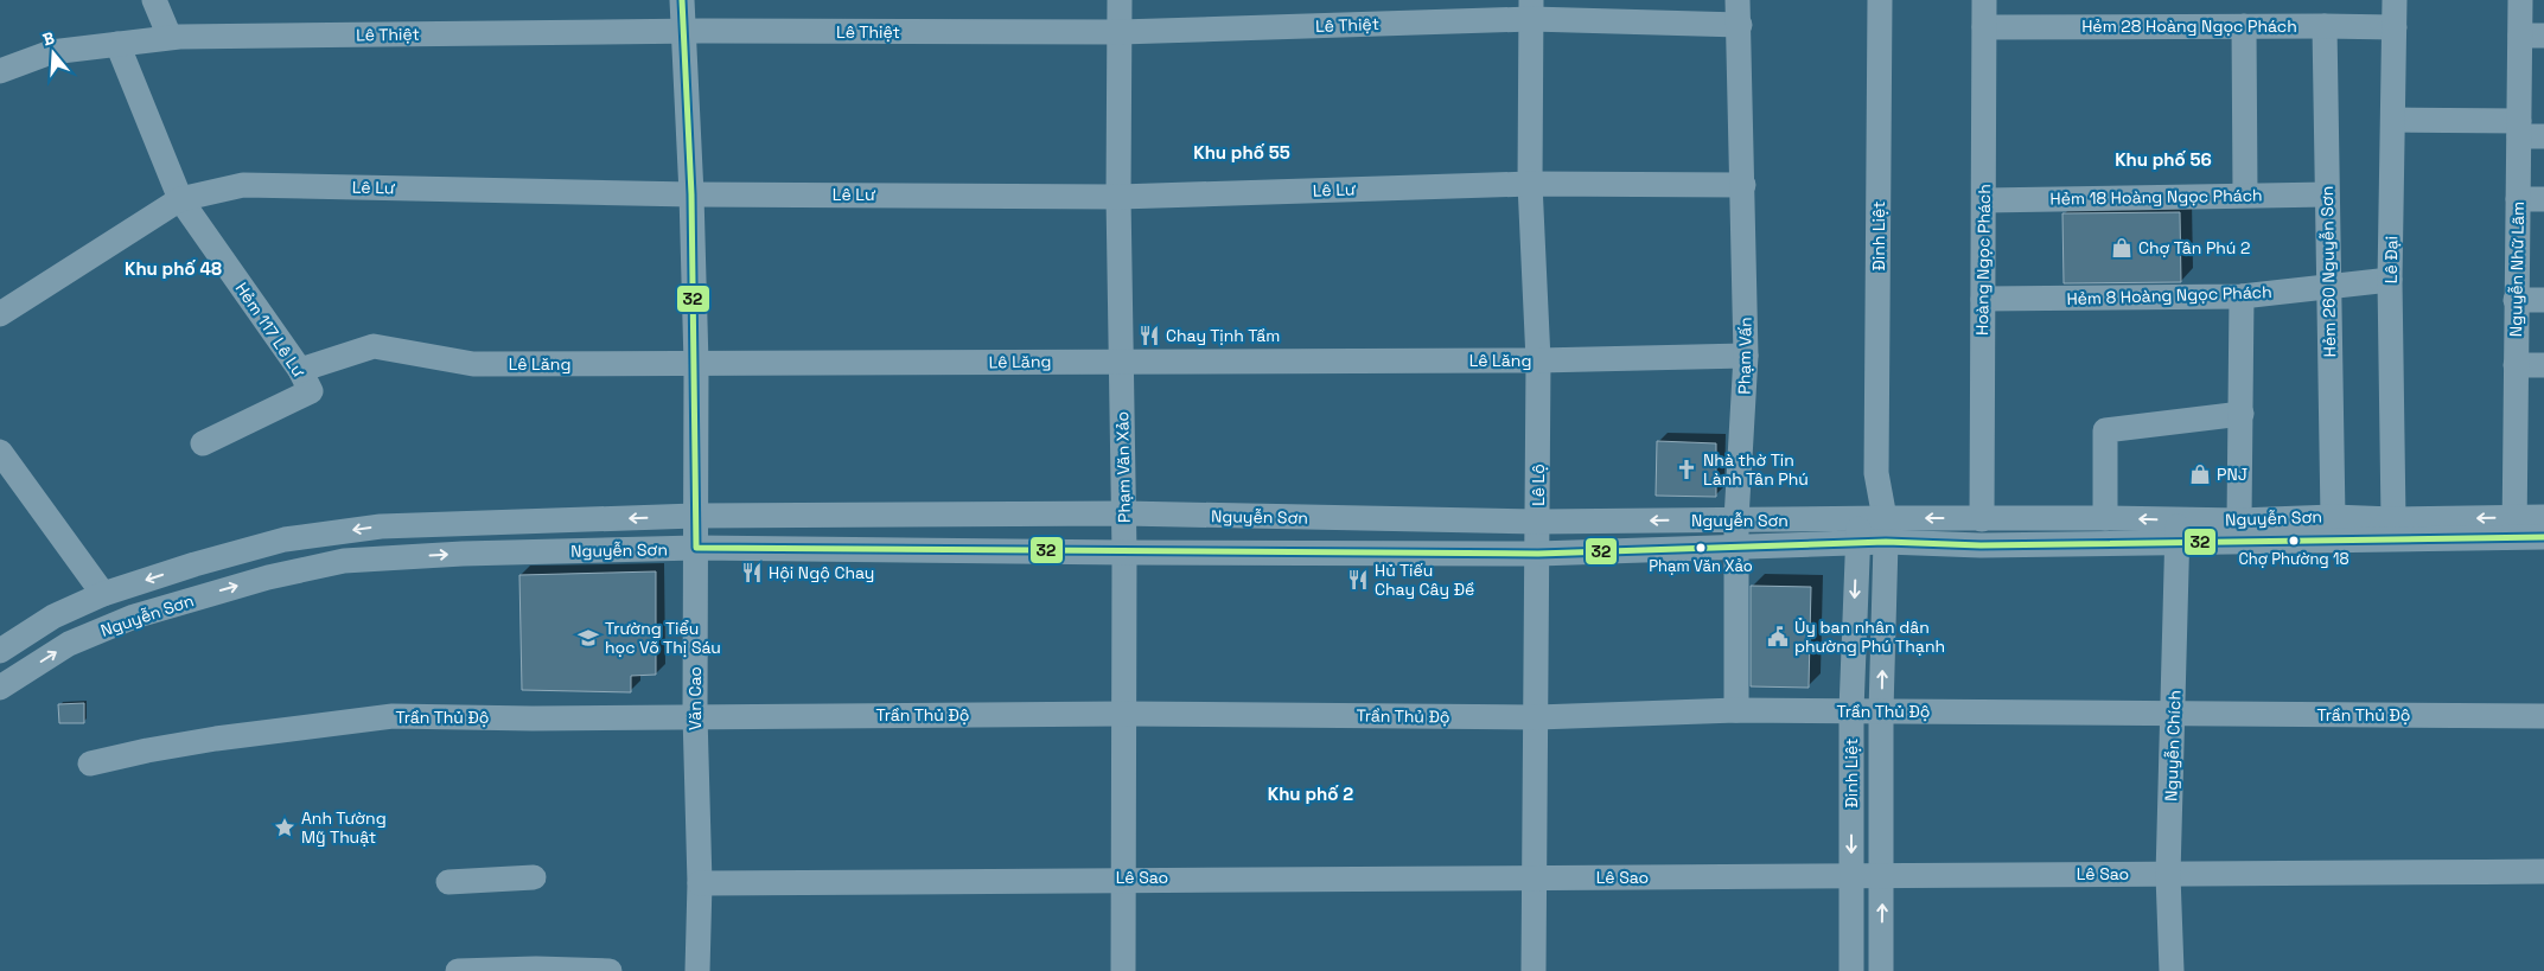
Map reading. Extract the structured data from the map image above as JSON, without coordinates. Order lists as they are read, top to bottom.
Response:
{
  "streets": {
    "street": [
      "Lê Thiệt",
      "Hẻm 28 Hoàng Ngọc Phách",
      "Lê Lư",
      "Hẻm 18 Hoàng Ngọc Phách",
      "Đinh Liệt",
      "Hoàng Ngọc Phách",
      "Lê Đại",
      "Nguyễn Nhữ Lãm",
      "Hẻm 260 Nguyễn Sơn",
      "Hẻm 8 Hoàng Ngọc Phách",
      "Hẻm 117 Lê Lư",
      "Phạm Vấn",
      "Lê Lăng",
      "Phạm Văn Xảo",
      "Lê Lộ",
      "Nguyễn Sơn",
      "Văn Cao",
      "Trần Thủ Độ",
      "Nguyễn Chích",
      "Lê Sao"
    ]
  },
  "crossings": [
    ["Lê Thiệt", "Hẻm 117 Lê Lư"],
    ["Lê Thiệt", "Phạm Vấn"],
    ["Lê Thiệt", "Phạm Văn Xảo"],
    ["Lê Thiệt", "Lê Lộ"],
    ["Lê Thiệt", "Văn Cao"],
    ["Hẻm 28 Hoàng Ngọc Phách", "Hoàng Ngọc Phách"],
    ["Hẻm 28 Hoàng Ngọc Phách", "Lê Đại"],
    ["Hẻm 28 Hoàng Ngọc Phách", "Hẻm 260 Nguyễn Sơn"],
    ["Lê Lư", "Hẻm 117 Lê Lư"],
    ["Lê Lư", "Phạm Vấn"],
    ["Lê Lư", "Phạm Văn Xảo"],
    ["Lê Lư", "Lê Lộ"],
    ["Lê Lư", "Văn Cao"],
    ["Hẻm 18 Hoàng Ngọc Phách", "Hoàng Ngọc Phách"],
    ["Hẻm 18 Hoàng Ngọc Phách", "Hẻm 260 Nguyễn Sơn"],
    ["Đinh Liệt", "Nguyễn Sơn"],
    ["Đinh Liệt", "Trần Thủ Độ"],
    ["Đinh Liệt", "Lê Sao"],
    ["Hoàng Ngọc Phách", "Hẻm 8 Hoàng Ngọc Phách"],
    ["Hoàng Ngọc Phách", "Nguyễn Sơn"],
    ["Lê Đại", "Hẻm 8 Hoàng Ngọc Phách"],
    ["Lê Đại", "Nguyễn Sơn"],
    ["Nguyễn Nhữ Lãm", "Nguyễn Sơn"],
    ["Hẻm 260 Nguyễn Sơn", "Hẻm 8 Hoàng Ngọc Phách"],
    ["Hẻm 260 Nguyễn Sơn", "Nguyễn Sơn"],
    ["Hẻm 117 Lê Lư", "Lê Lăng"],
    ["Phạm Vấn", "Lê Lăng"],
    ["Phạm Vấn", "Nguyễn Sơn"],
    ["Phạm Vấn", "Trần Thủ Độ"],
    ["Lê Lăng", "Phạm Văn Xảo"],
    ["Lê Lăng", "Lê Lộ"],
    ["Lê Lăng", "Văn Cao"],
    ["Phạm Văn Xảo", "Nguyễn Sơn"],
    ["Phạm Văn Xảo", "Trần Thủ Độ"],
    ["Phạm Văn Xảo", "Lê Sao"],
    ["Lê Lộ", "Nguyễn Sơn"],
    ["Lê Lộ", "Trần Thủ Độ"],
    ["Lê Lộ", "Lê Sao"],
    ["Nguyễn Sơn", "Văn Cao"],
    ["Nguyễn Sơn", "Nguyễn Chích"],
    ["Văn Cao", "Trần Thủ Độ"],
    ["Văn Cao", "Lê Sao"],
    ["Trần Thủ Độ", "Nguyễn Chích"],
    ["Nguyễn Chích", "Lê Sao"]
  ],
  "districts": [
    "Khu phố 55",
    "Khu phố 56",
    "Khu phố 48",
    "Khu phố 2"
  ],
  "places": {
    "shop": ["Chợ Tân Phú 2", "PNJ"],
    "restaurant": ["Chay Tịnh Tầm", "Hội Ngộ Chay", "Hủ Tiếu Chay Cây Đề"],
    "church": ["Nhà thờ Tin Lành Tân Phú"],
    "other": ["Chợ Phường 18", "Phạm Văn Xảo"],
    "public building": ["Ủy ban nhân dân phường Phú Thạnh"],
    "school or university": ["Trường Tiểu học Võ Thị Sáu"],
    "place": ["Anh Tường Mỹ Thuật"]
  },
  "lines": ["transit line 32"],
  "north": "top"
}
